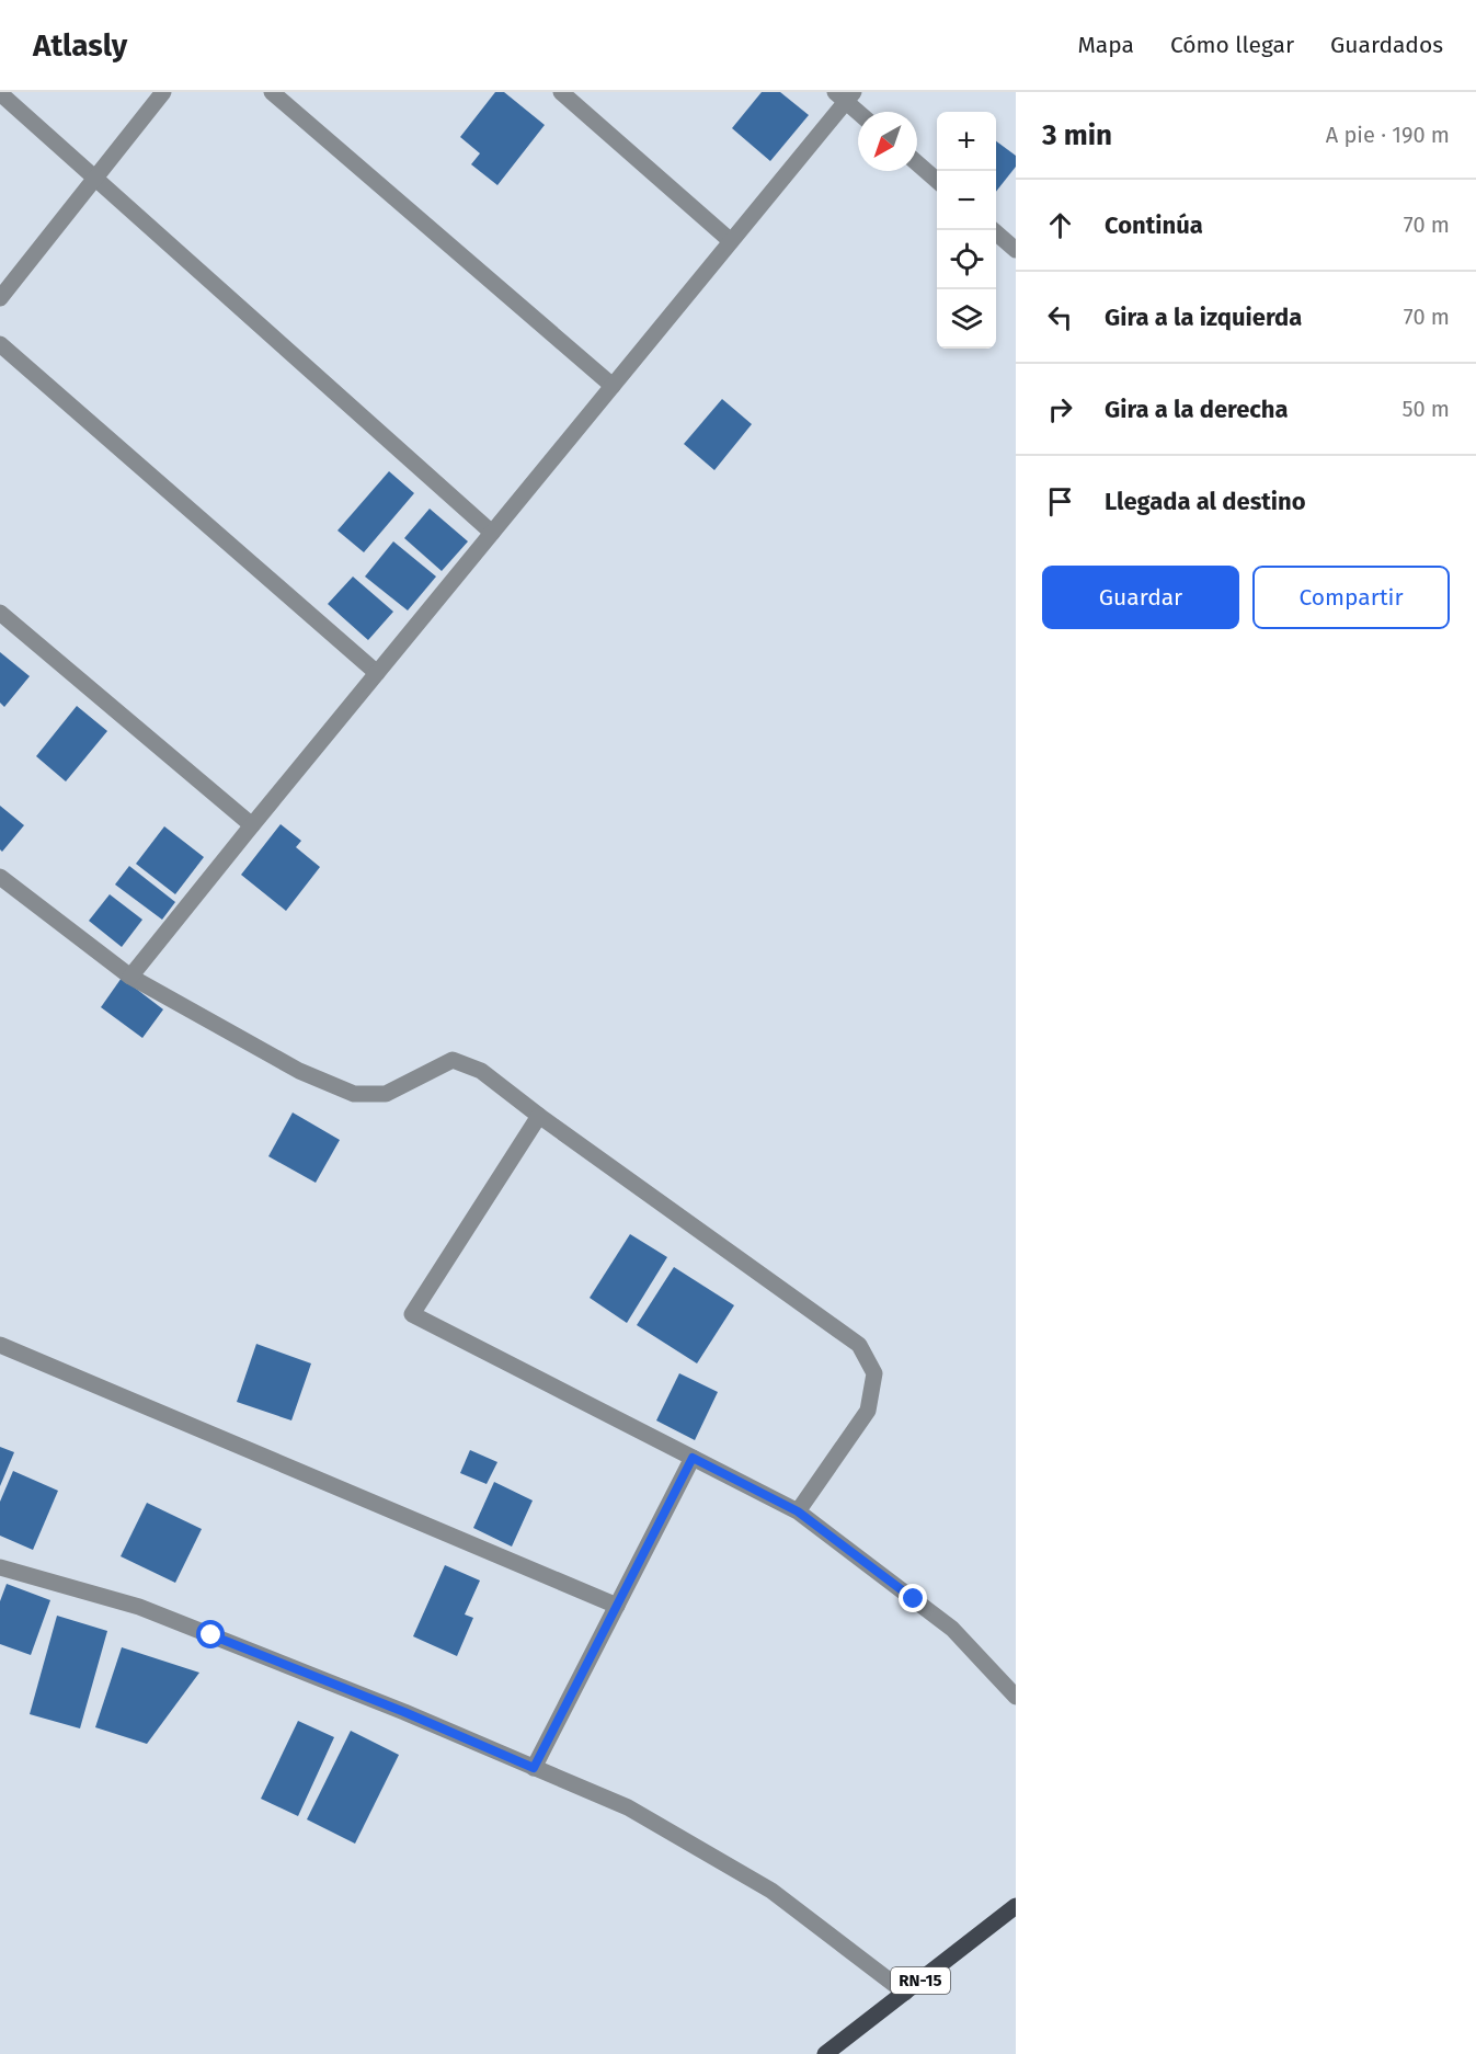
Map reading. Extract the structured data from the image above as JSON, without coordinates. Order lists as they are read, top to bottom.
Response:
{
  "streets": {
    "main road": ["RN-15"]
  },
  "north": "bottom left",
  "page": {
    "header": "Atlasly",
    "nav": ["Mapa", "Cómo llegar", "Guardados"],
    "heading": ["3 min", "A pie · 190 m"],
    "map_buttons": ["+", "−"],
    "list": [
      ["Continúa", "70 m"],
      ["Gira a la izquierda", "70 m"],
      ["Gira a la derecha", "50 m"],
      "Llegada al destino"
    ],
    "buttons": ["Guardar", "Compartir"]
  }
}
